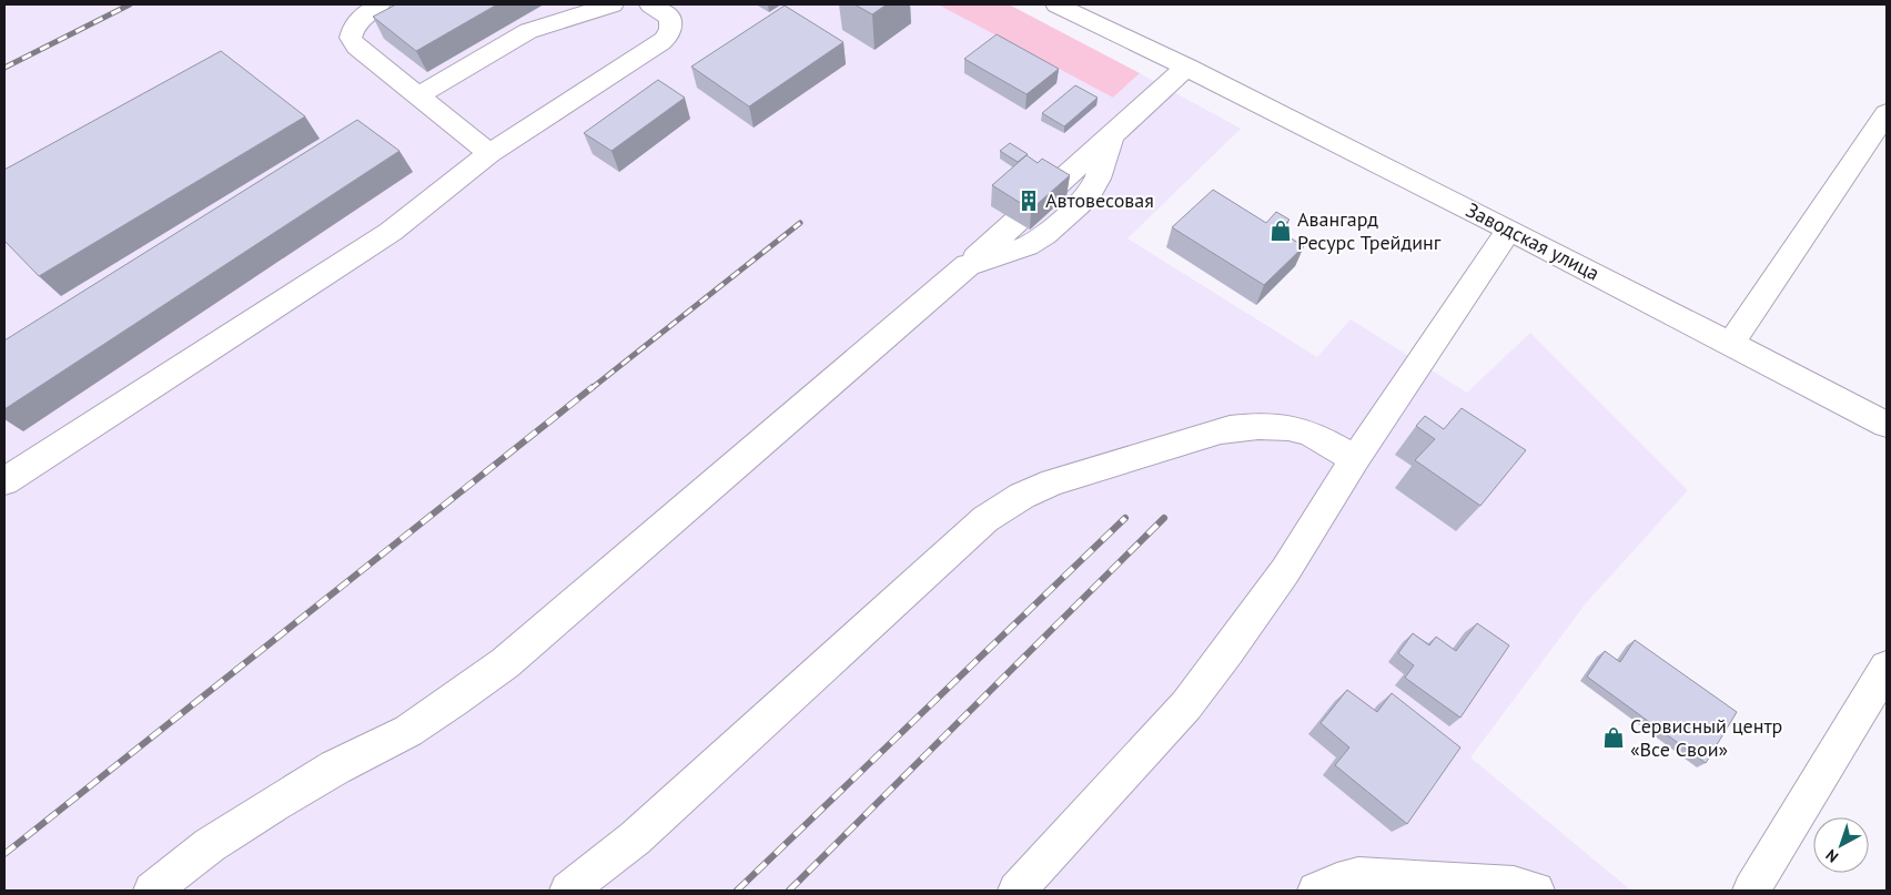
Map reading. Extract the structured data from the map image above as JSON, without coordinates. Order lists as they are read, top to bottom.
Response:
{
  "streets": {
    "street": ["Заводская улица"]
  },
  "places": {
    "building": ["Автовесовая"],
    "shop": ["Авангард Ресурс Трейдинг", "Сервисный центр «Все Свои»"]
  },
  "north": "bottom left"
}
